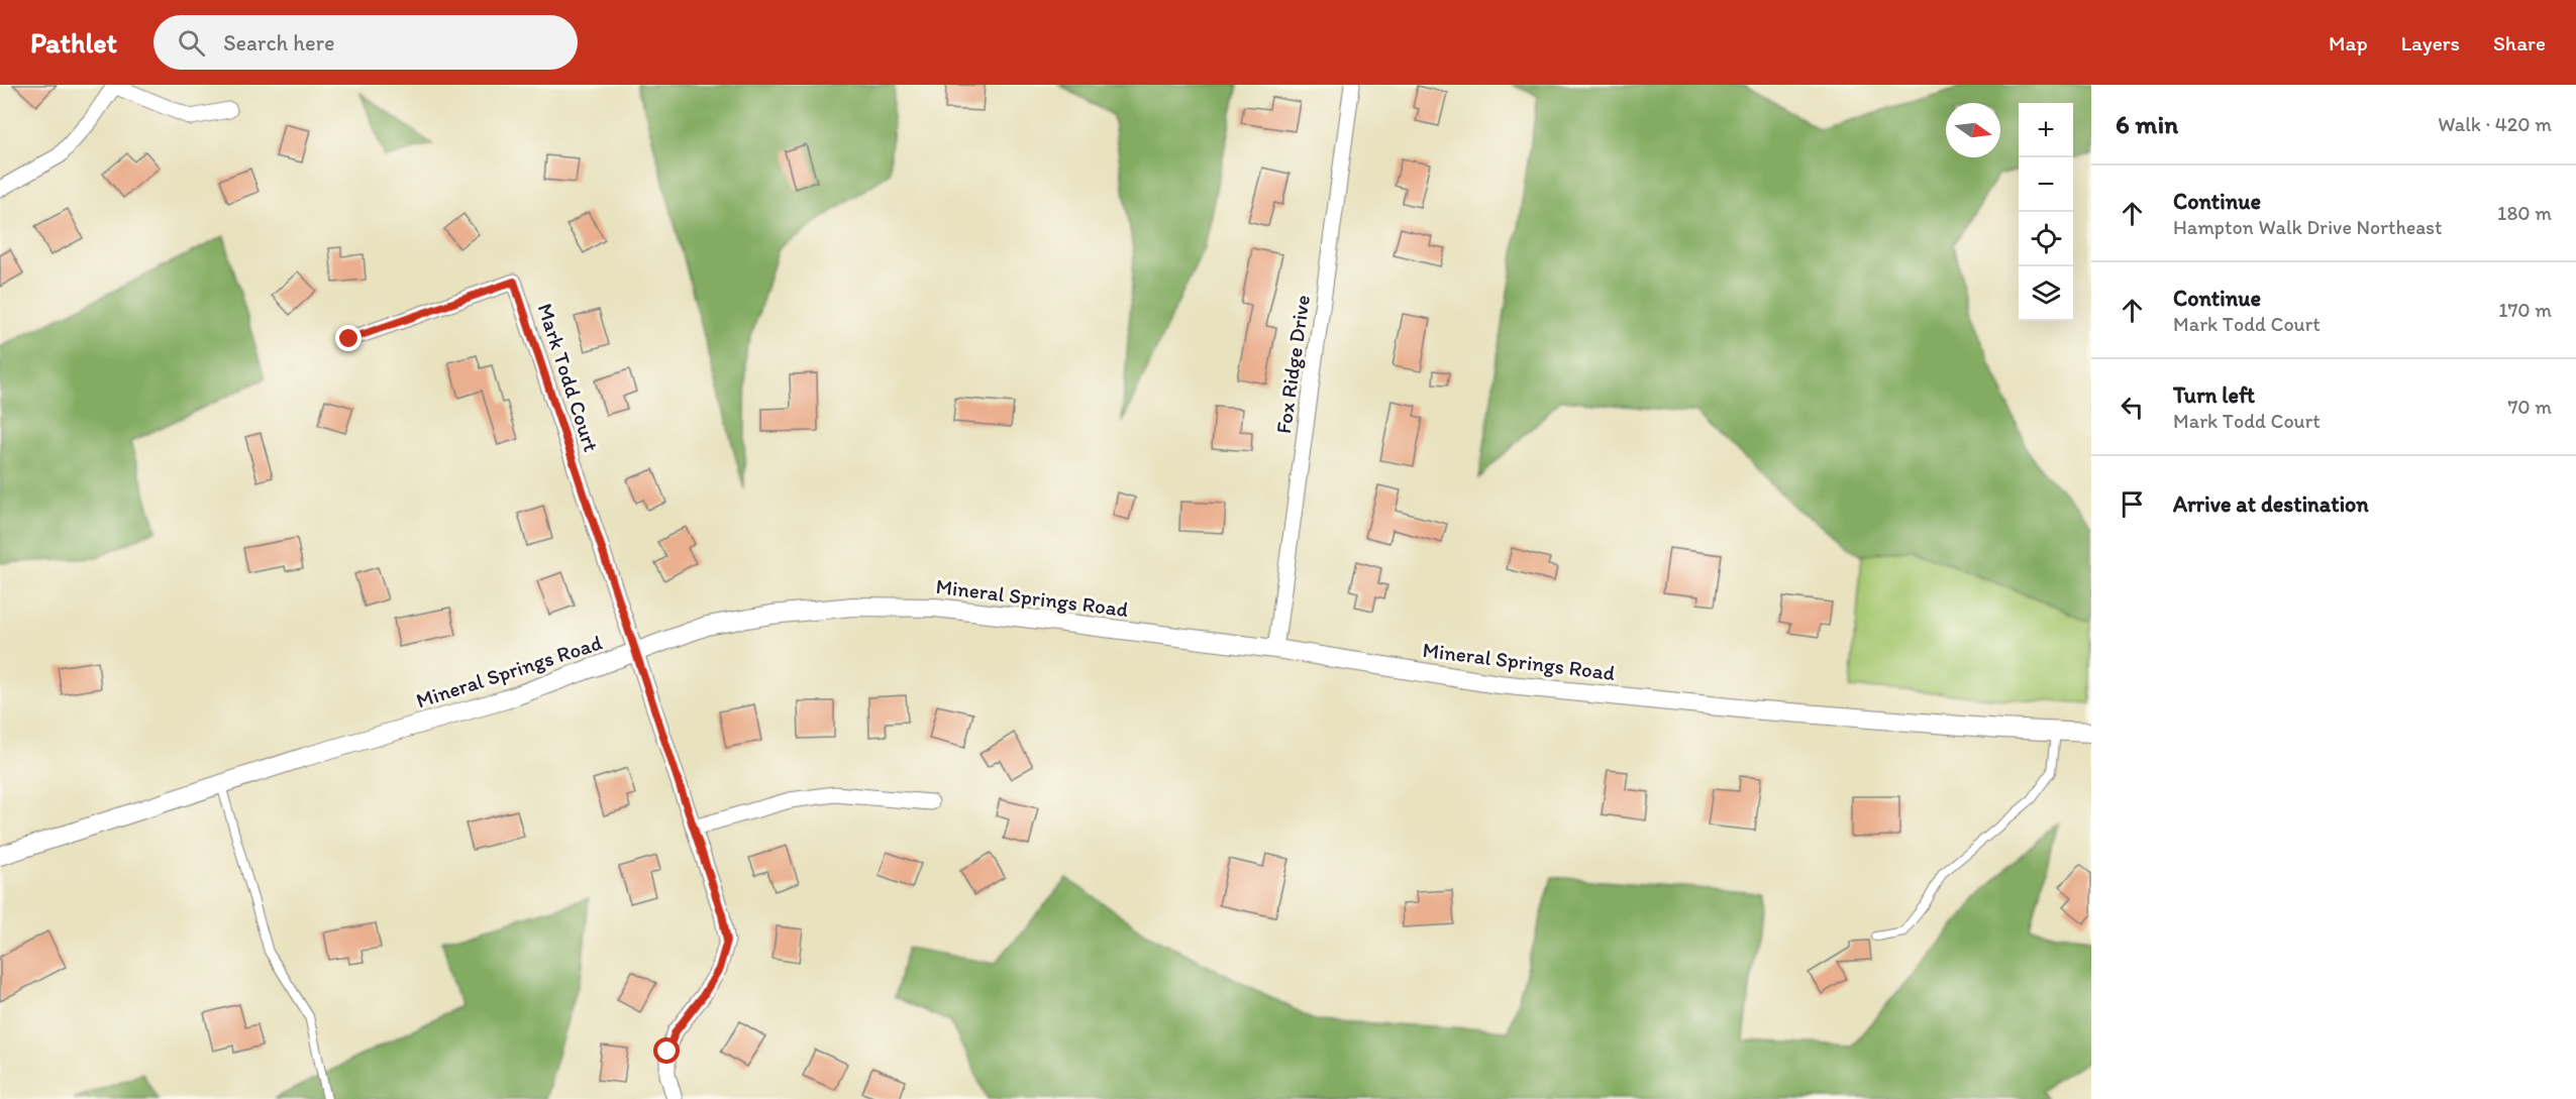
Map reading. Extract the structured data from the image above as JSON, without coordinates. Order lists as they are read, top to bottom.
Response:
{
  "streets": {
    "street": ["Fox Ridge Drive", "Mark Todd Court", "Mineral Springs Road"]
  },
  "crossings": [
    ["Fox Ridge Drive", "Mineral Springs Road"],
    ["Mark Todd Court", "Mineral Springs Road"]
  ],
  "north": "right",
  "page": {
    "header": "Pathlet",
    "search": "Search here",
    "nav": ["Map", "Layers", "Share"],
    "heading": ["6 min", "Walk · 420 m"],
    "map_buttons": ["+", "−"],
    "list": [
      ["Continue", "Hampton Walk Drive Northeast", "180 m"],
      ["Continue", "Mark Todd Court", "170 m"],
      ["Turn left", "Mark Todd Court", "70 m"],
      "Arrive at destination"
    ]
  }
}
